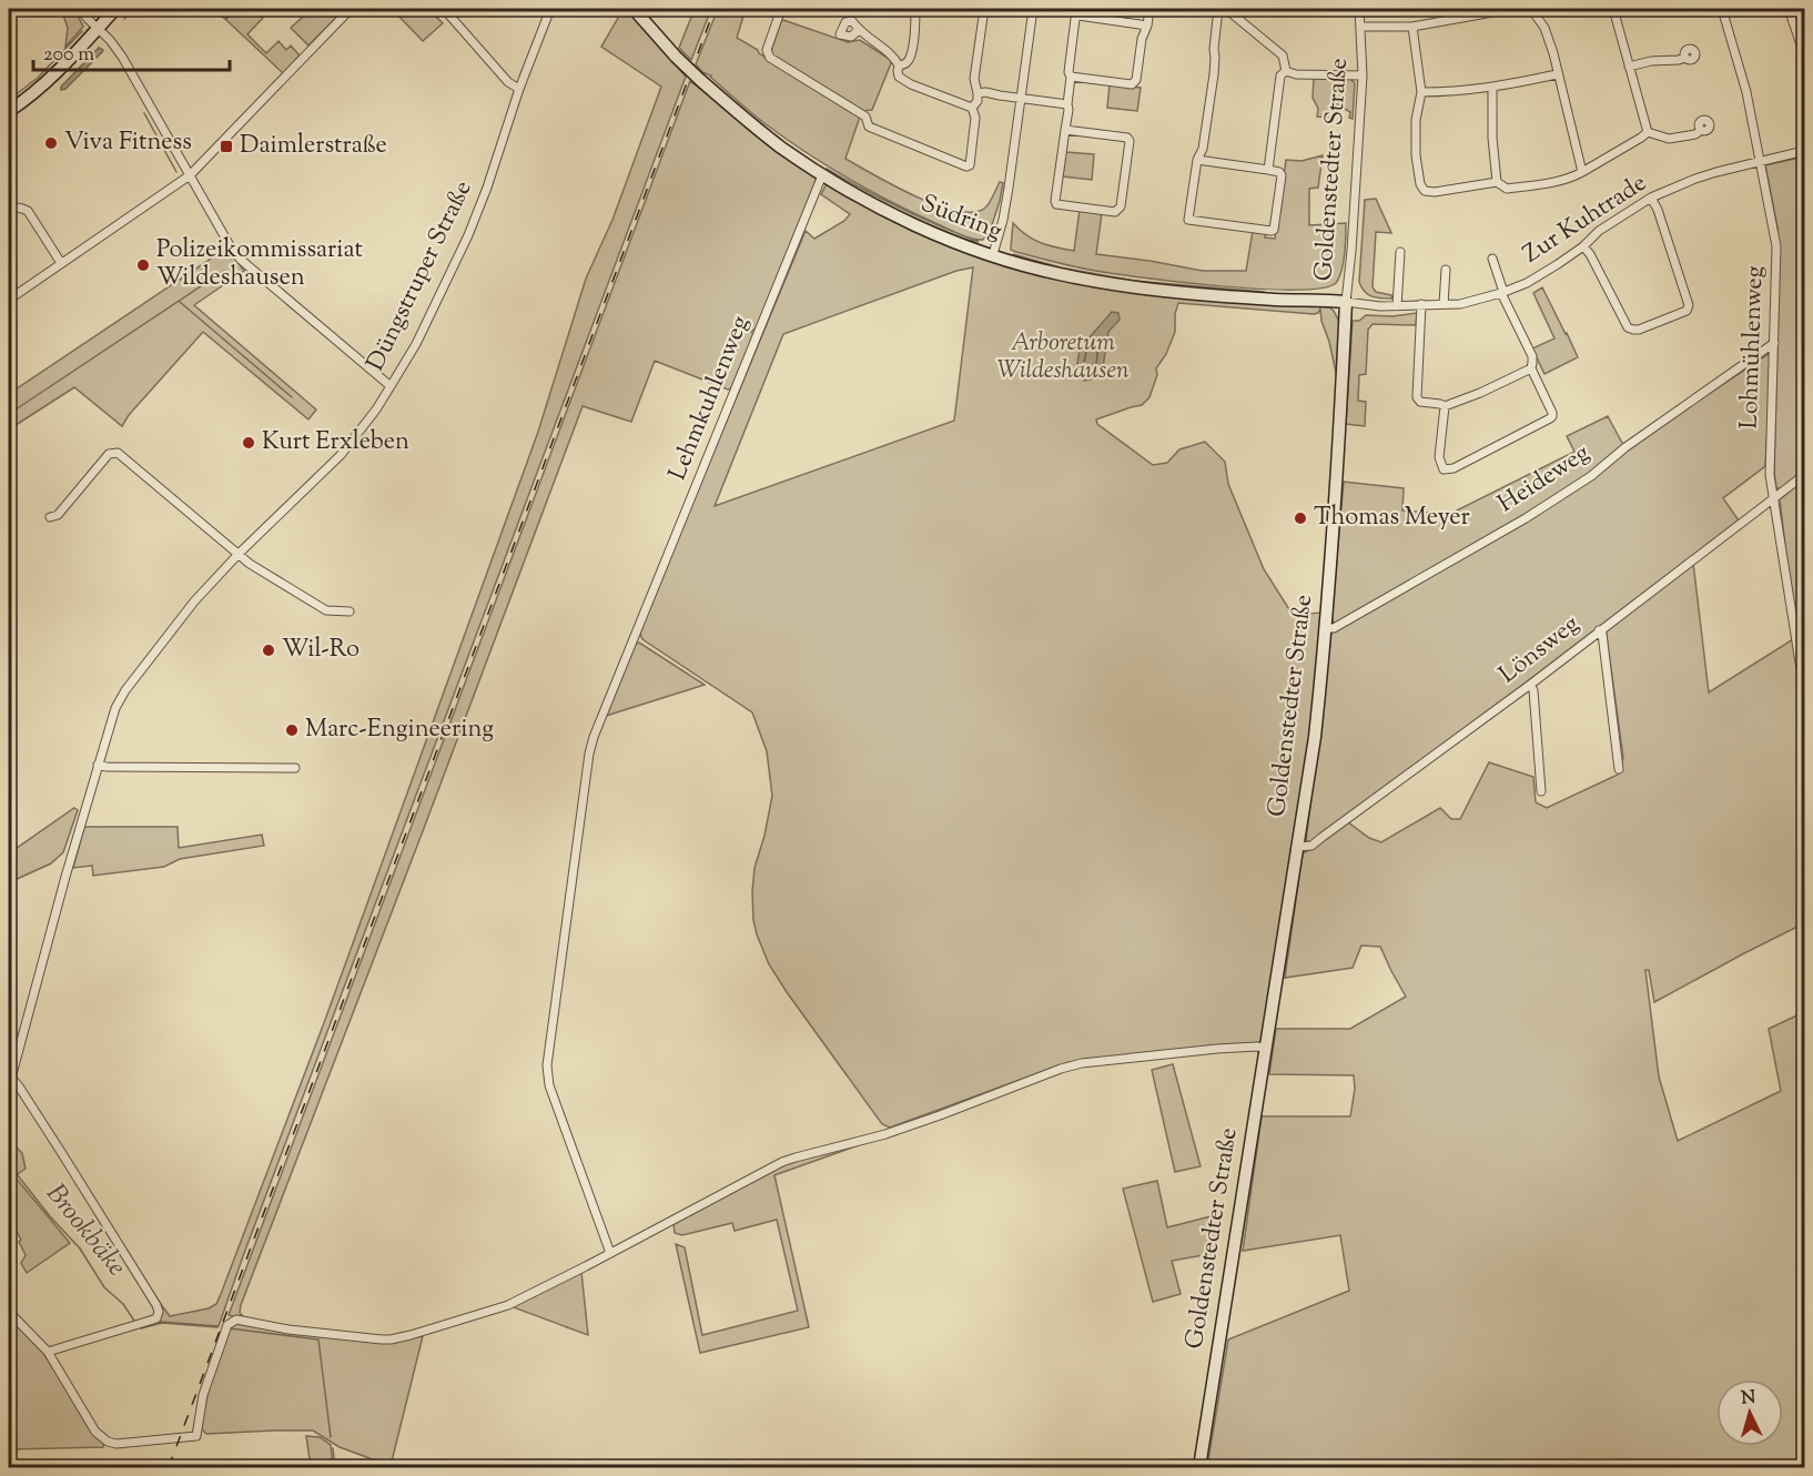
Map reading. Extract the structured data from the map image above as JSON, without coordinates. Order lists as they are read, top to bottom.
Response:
{
  "streets": {
    "main road": ["Goldenstedter Straße", "Südring"],
    "street": [
      "Zur Kuhtrade",
      "Düngstruper Straße",
      "Lohmühlenweg",
      "Lehmkuhlenweg",
      "Heideweg",
      "Lönsweg"
    ]
  },
  "crossings": [
    ["Goldenstedter Straße", "Südring"],
    ["Goldenstedter Straße", "Zur Kuhtrade"],
    ["Goldenstedter Straße", "Heideweg"],
    ["Goldenstedter Straße", "Lönsweg"],
    ["Südring", "Zur Kuhtrade"],
    ["Südring", "Lehmkuhlenweg"],
    ["Zur Kuhtrade", "Lohmühlenweg"],
    ["Lohmühlenweg", "Heideweg"],
    ["Lohmühlenweg", "Lönsweg"]
  ],
  "water": ["Brookbäke"],
  "parks": ["Arboretum Wildeshausen"],
  "places": {
    "other": [
      "Viva Fitness",
      "Polizeikommissariat Wildeshausen",
      "Kurt Erxleben",
      "Thomas Meyer",
      "Wil-Ro",
      "Marc-Engineering"
    ],
    "transit": ["Daimlerstraße"]
  },
  "scale_bar": "200 m",
  "north": "top"
}
